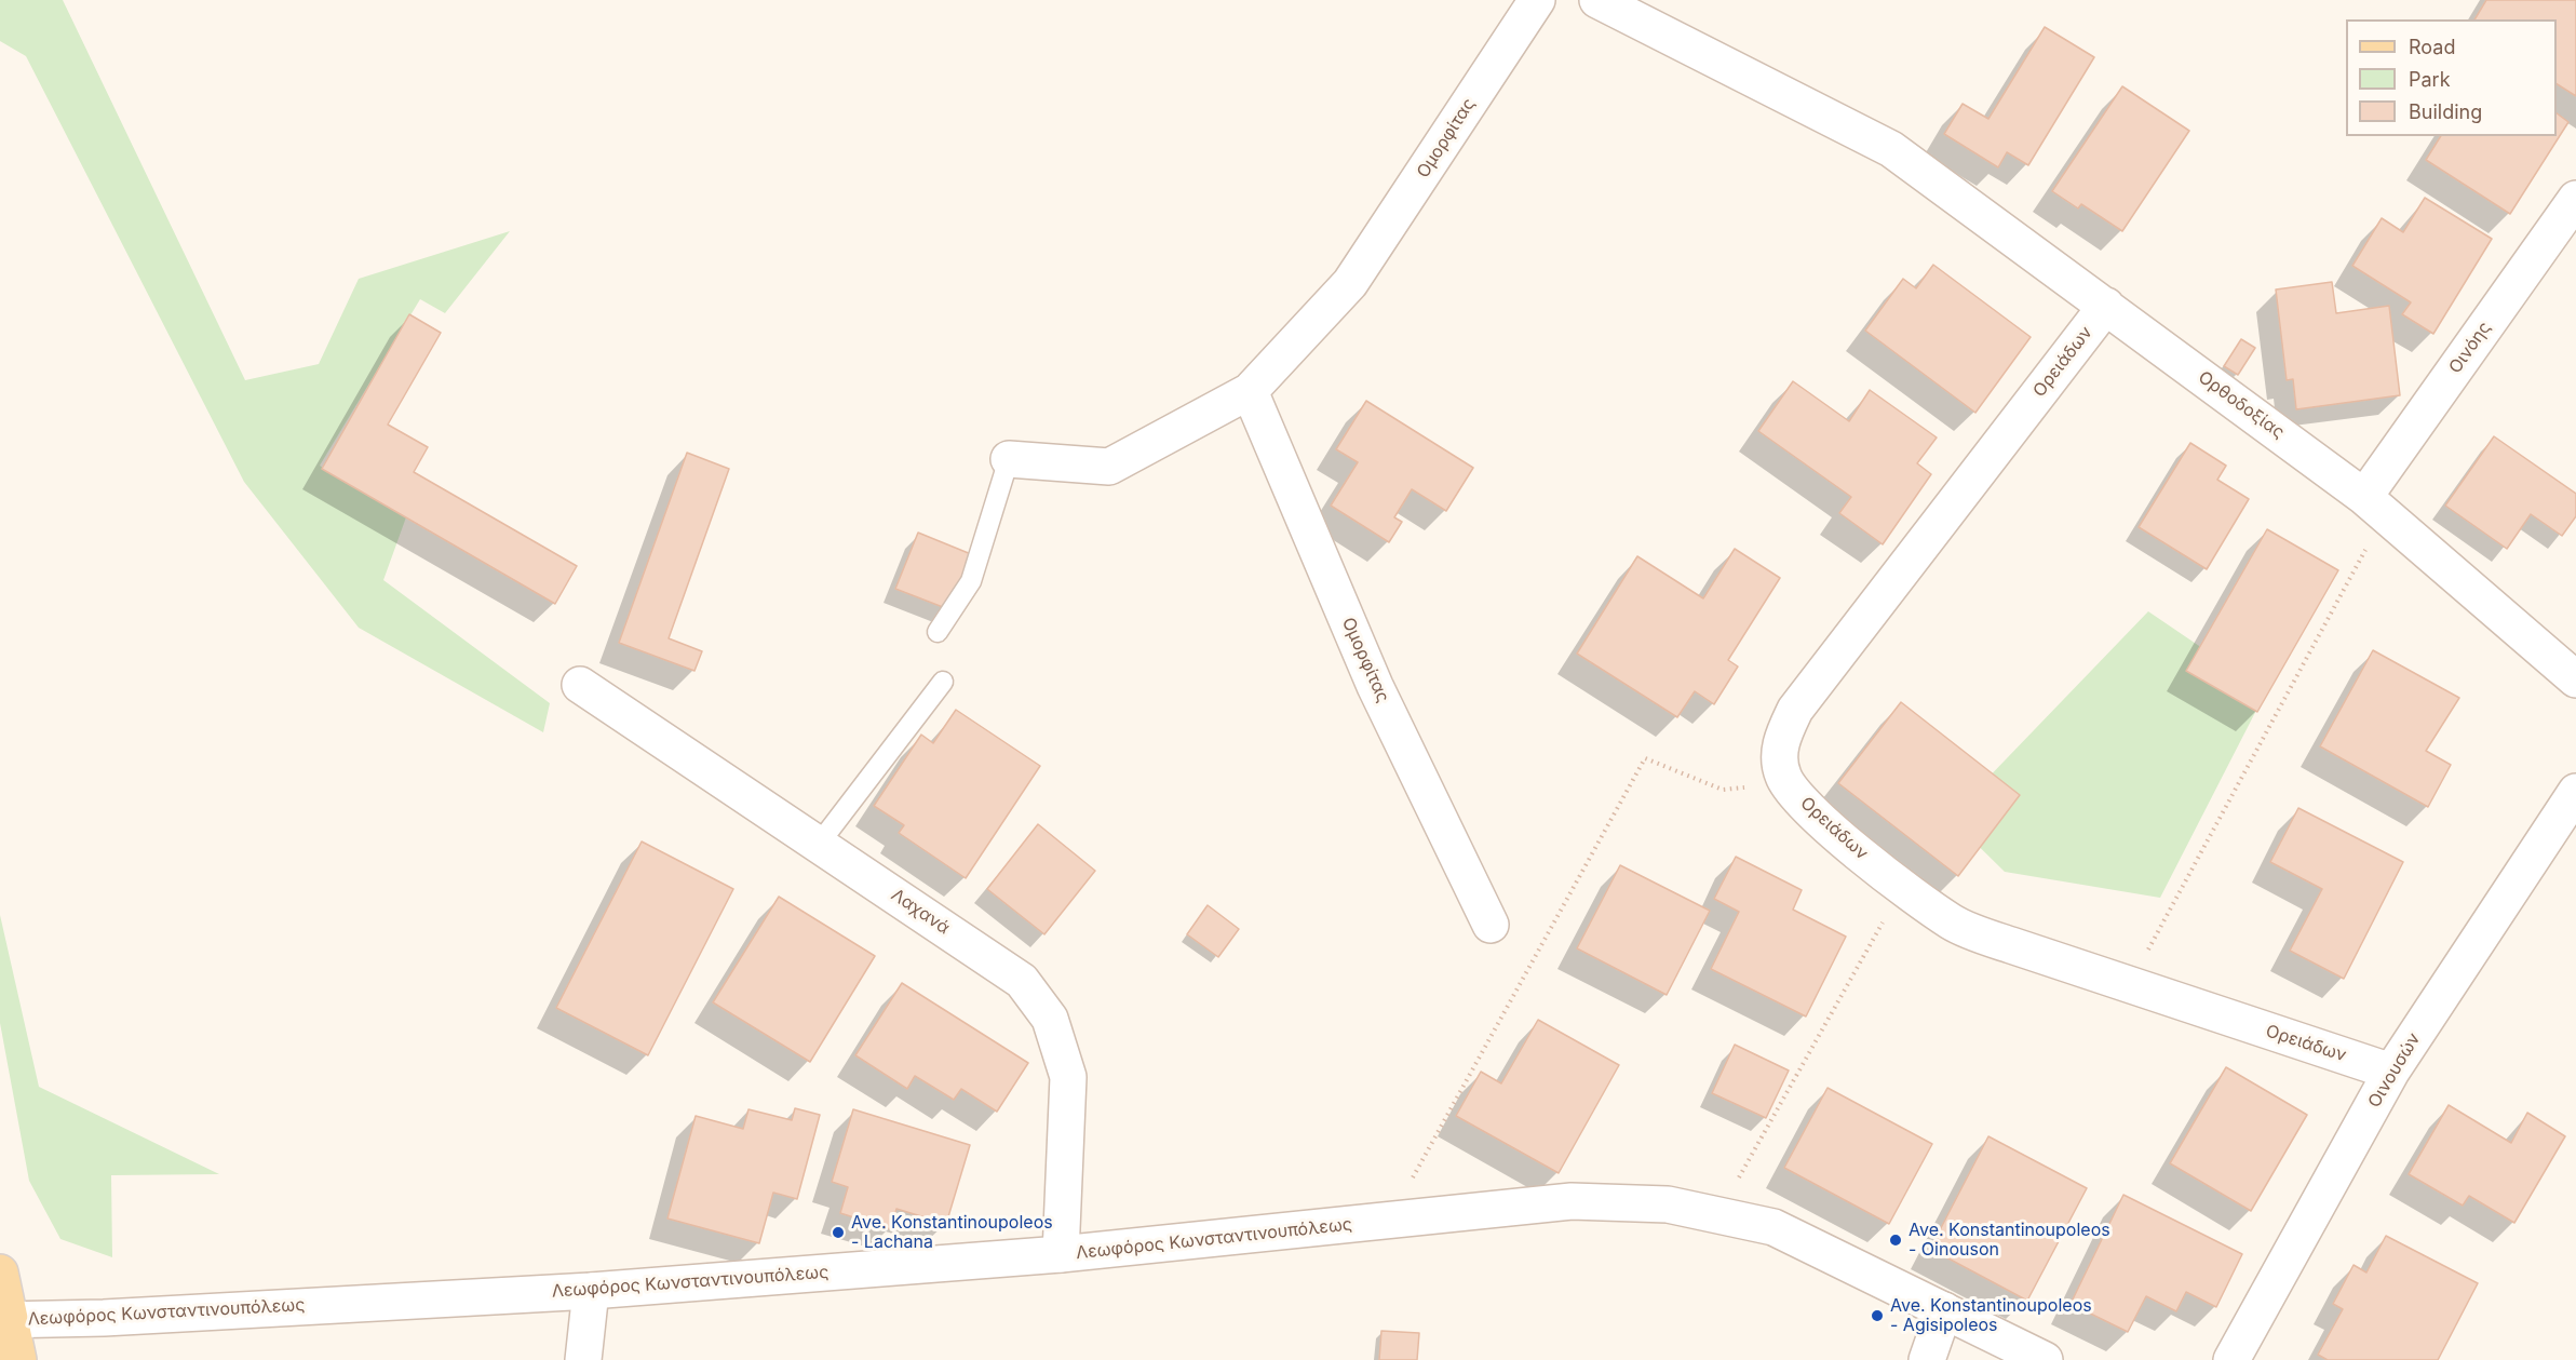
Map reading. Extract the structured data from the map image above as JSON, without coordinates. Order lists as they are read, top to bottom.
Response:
{
  "streets": {
    "street": [
      "Ομορφίτας",
      "Οινόης",
      "Ορειάδων",
      "Ορθοδοξίας",
      "Λαχανά",
      "Οινουσών",
      "Λεωφόρος Κωνσταντινουπόλεως"
    ]
  },
  "crossings": [
    ["Οινόης", "Ορθοδοξίας"],
    ["Ορειάδων", "Ορθοδοξίας"],
    ["Ορειάδων", "Οινουσών"],
    ["Λαχανά", "Λεωφόρος Κωνσταντινουπόλεως"]
  ],
  "places": ["Ave. Konstantinoupoleos - Lachana", "Ave. Konstantinoupoleos - Oinouson", "Ave. Konstantinoupoleos - Agisipoleos"],
  "legend": ["Road", "Park", "Building"]
}
